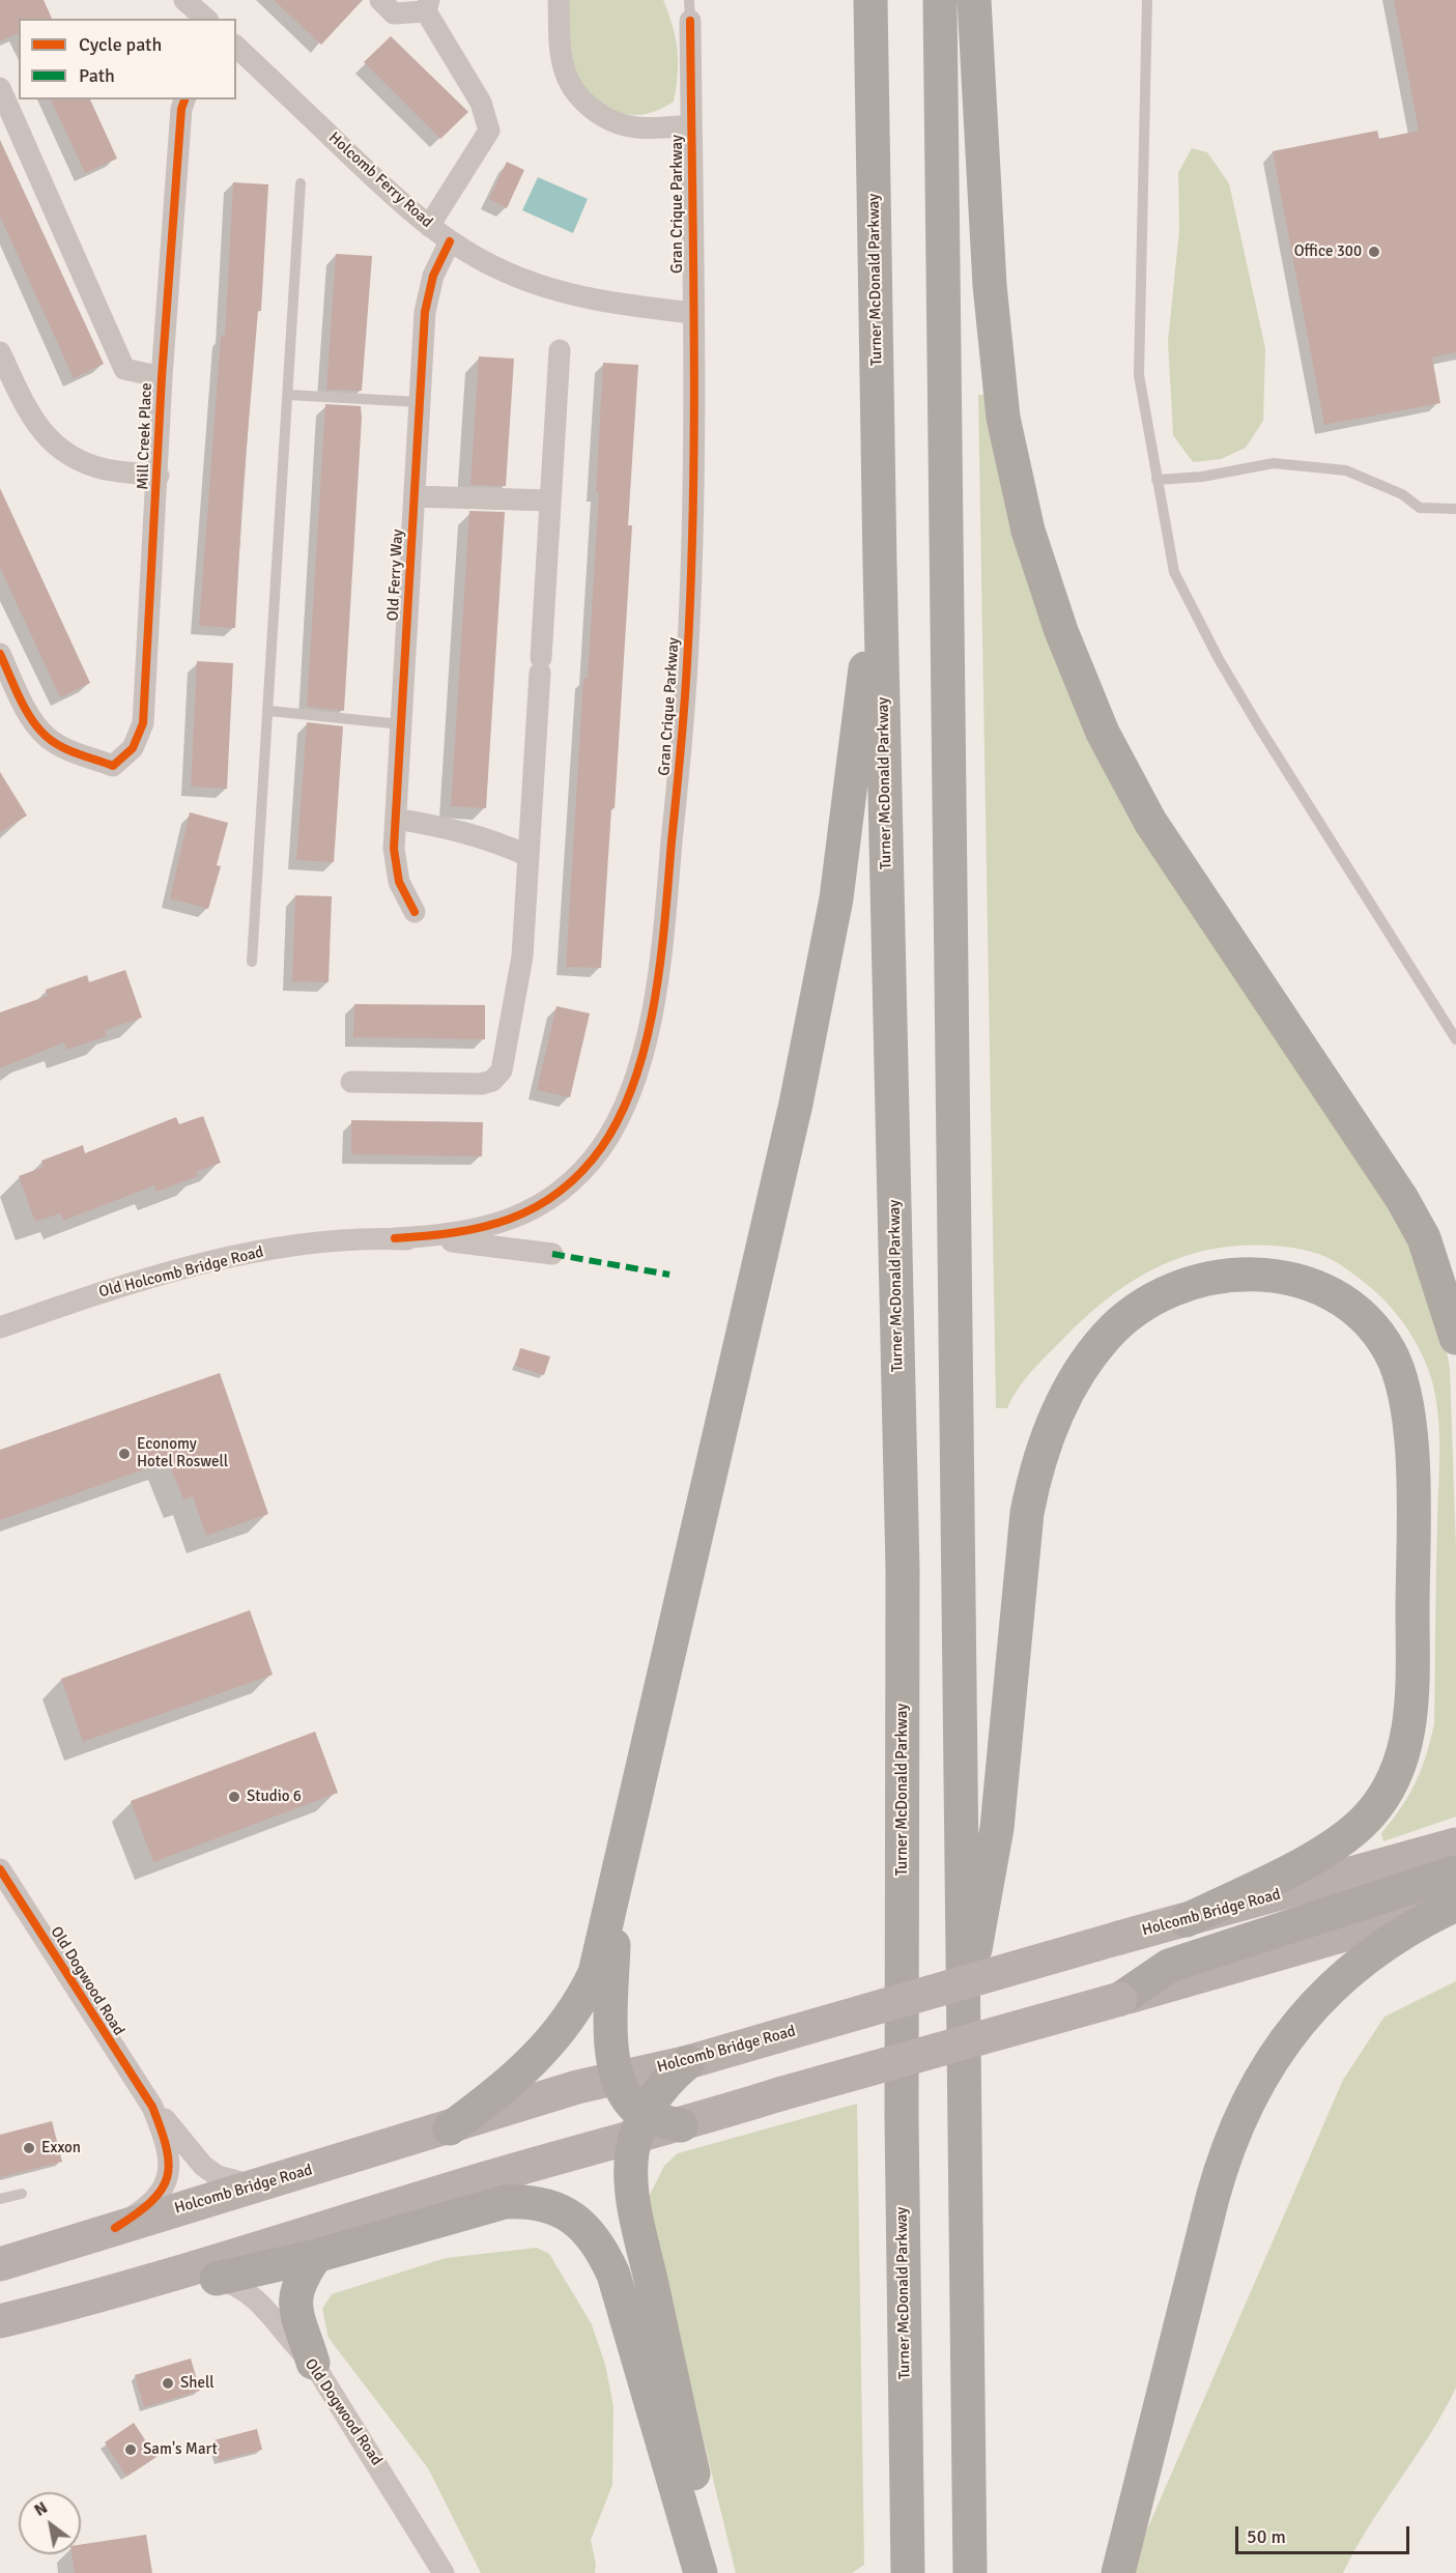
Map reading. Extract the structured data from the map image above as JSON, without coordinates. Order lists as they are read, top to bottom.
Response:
{
  "streets": {
    "highway": ["Turner McDonald Parkway"],
    "main road": ["Holcomb Bridge Road"],
    "street": [
      "Holcomb Ferry Road",
      "Gran Crique Parkway",
      "Mill Creek Place",
      "Old Ferry Way",
      "Old Holcomb Bridge Road",
      "Old Dogwood Road"
    ]
  },
  "crossings": [
    ["Holcomb Ferry Road", "Gran Crique Parkway"],
    ["Holcomb Ferry Road", "Old Ferry Way"],
    ["Gran Crique Parkway", "Old Holcomb Bridge Road"],
    ["Holcomb Bridge Road", "Old Dogwood Road"]
  ],
  "places": [
    "Office 300",
    "Economy Hotel Roswell",
    "Studio 6",
    "Exxon",
    "Shell",
    "Sam's Mart"
  ],
  "legend": ["Cycle path", "Path"],
  "scale_bar": "50 m",
  "north": "top left"
}
